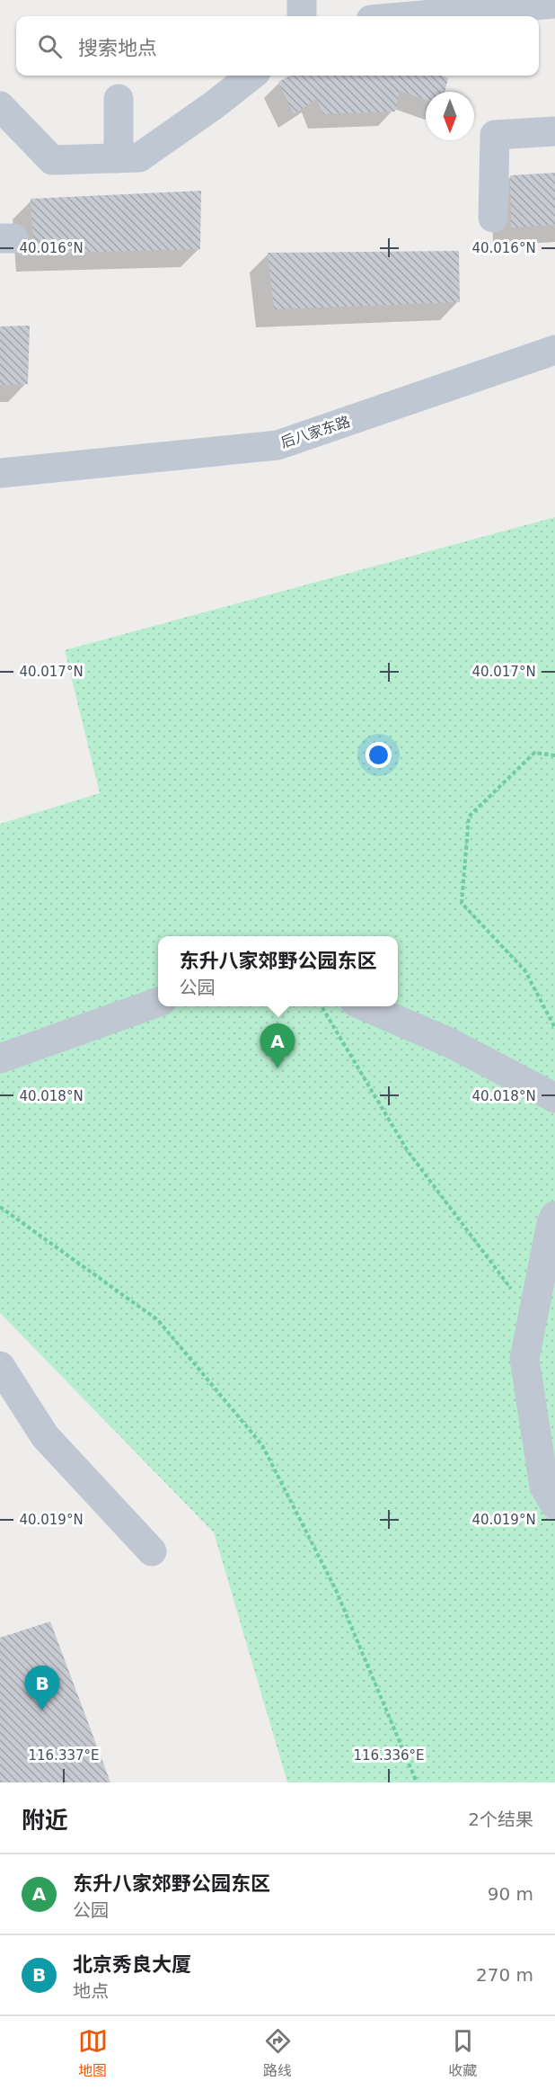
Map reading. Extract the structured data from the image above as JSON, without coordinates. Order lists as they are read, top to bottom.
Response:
{
  "streets": {
    "street": ["后八家东路"]
  },
  "north": "bottom",
  "page": {
    "search": "搜索地点",
    "popup": ["东升八家郊野公园东区", "公园"],
    "pins": ["A", "B"],
    "heading": ["附近", "2个结果"],
    "list": [
      {
        "mark": "A",
        "name": "东升八家郊野公园东区",
        "note": "公园",
        "value": "90 m"
      },
      {
        "mark": "B",
        "name": "北京秀良大厦",
        "note": "地点",
        "value": "270 m"
      }
    ],
    "nav": ["地图", "路线", "收藏"]
  },
  "coordinates": [
    "40.016°N",
    "40.017°N",
    "40.018°N",
    "40.019°N",
    "116.337°E",
    "116.336°E"
  ]
}
